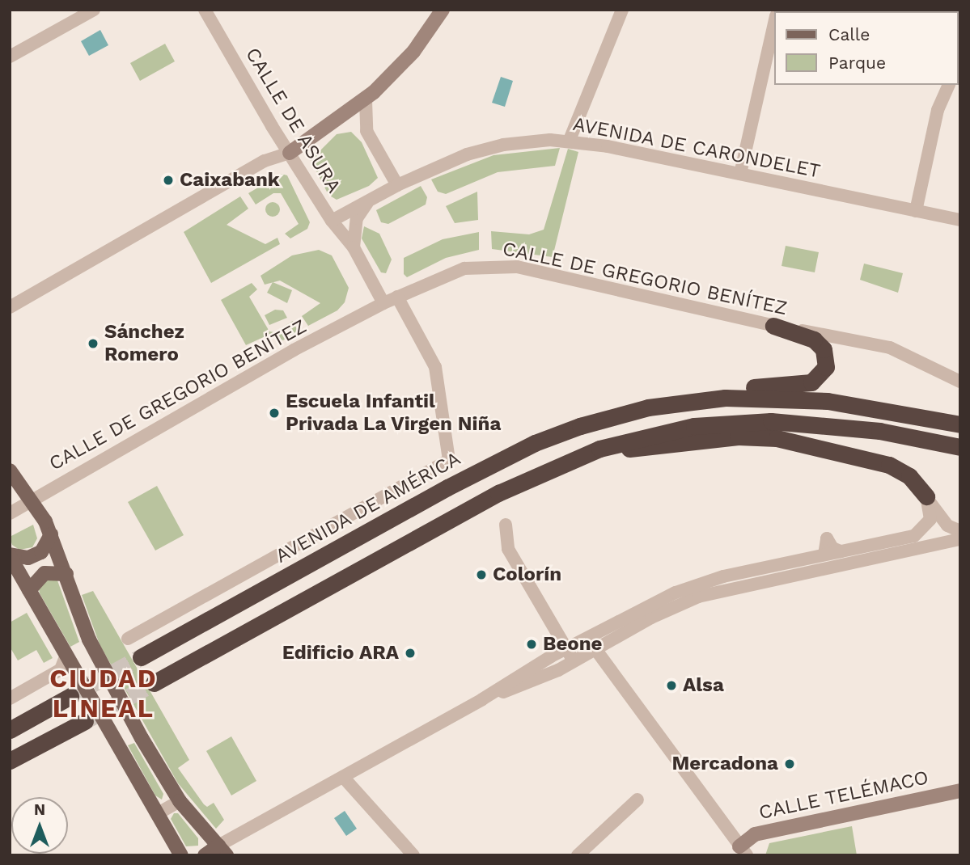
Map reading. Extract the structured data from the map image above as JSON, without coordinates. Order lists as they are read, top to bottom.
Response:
{
  "streets": {
    "highway": ["AVENIDA DE AMÉRICA"],
    "street": [
      "CALLE DE ASURA",
      "AVENIDA DE CARONDELET",
      "CALLE DE GREGORIO BENÍTEZ",
      "CALLE TELÉMACO"
    ]
  },
  "crossings": [
    ["CALLE DE ASURA", "AVENIDA DE CARONDELET"],
    ["CALLE DE ASURA", "CALLE DE GREGORIO BENÍTEZ"]
  ],
  "districts": ["CIUDAD LINEAL"],
  "places": [
    "Caixabank",
    "Sánchez Romero",
    "Escuela Infantil Privada La Virgen Niña",
    "Colorín",
    "Beone",
    "Edificio ARA",
    "Alsa",
    "Mercadona"
  ],
  "legend": ["Calle", "Parque"],
  "north": "top"
}
